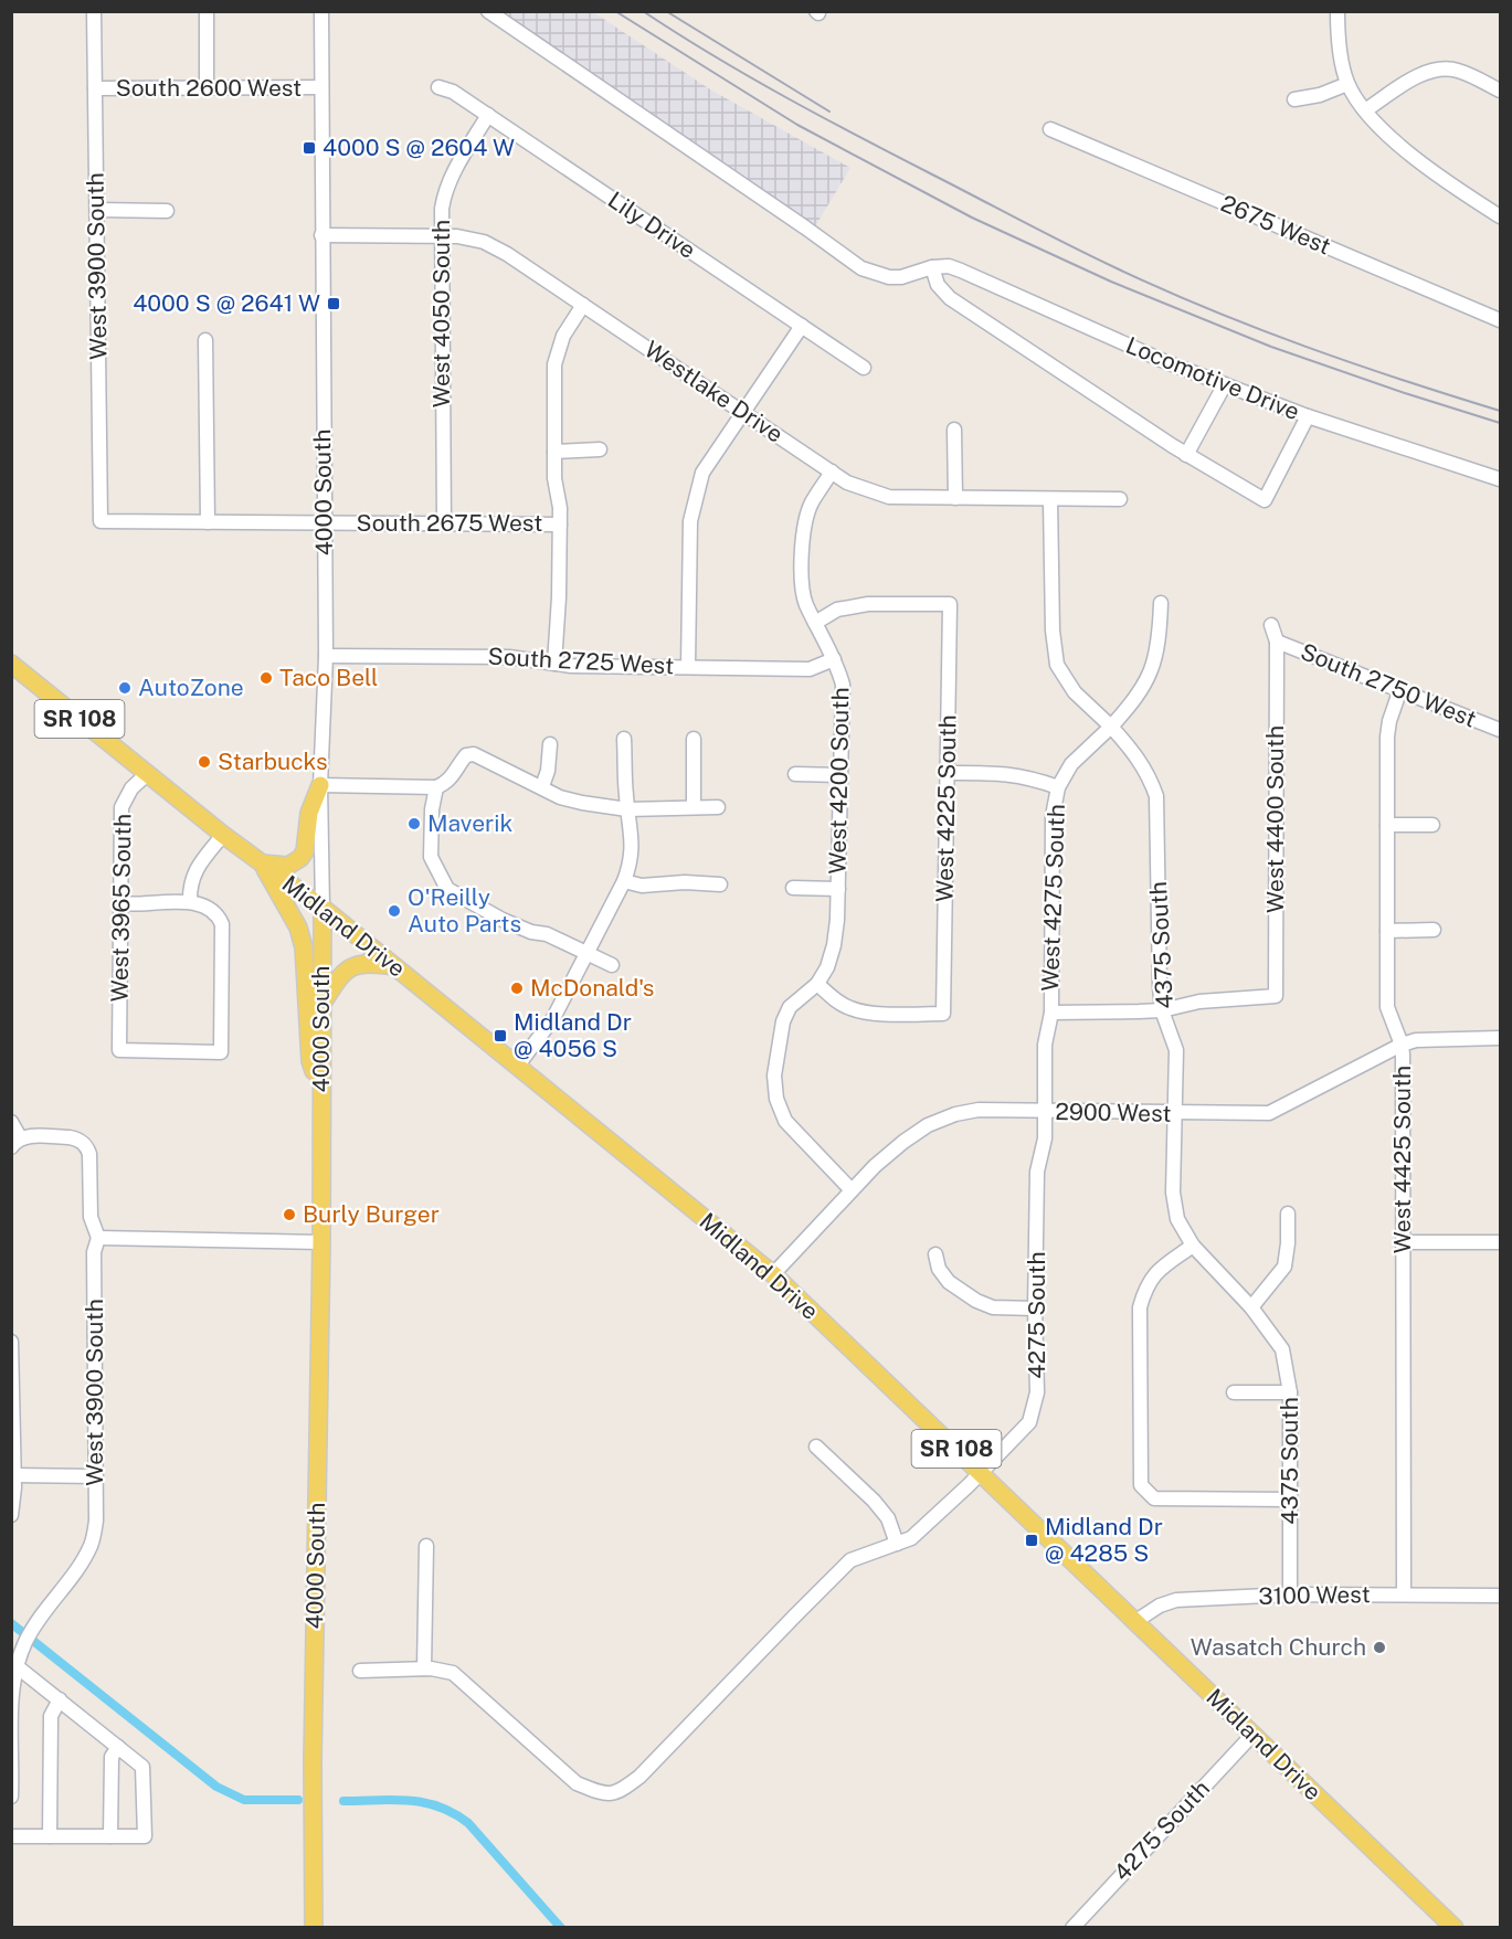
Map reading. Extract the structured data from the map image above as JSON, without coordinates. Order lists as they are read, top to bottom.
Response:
{
  "streets": {
    "main road": ["4000 South", "SR 108", "Midland Drive"],
    "street": [
      "South 2600 West",
      "Lily Drive",
      "2675 West",
      "West 3900 South",
      "West 4050 South",
      "Locomotive Drive",
      "Westlake Drive",
      "South 2675 West",
      "South 2725 West",
      "South 2750 West",
      "West 4200 South",
      "West 4225 South",
      "West 4400 South",
      "West 4275 South",
      "West 3965 South",
      "4375 South",
      "2900 West",
      "West 4425 South",
      "4275 South",
      "3100 West"
    ]
  },
  "crossings": [
    ["South 2600 West", "West 3900 South"],
    ["South 2600 West", "4000 South"],
    ["Lily Drive", "West 4050 South"],
    ["West 3900 South", "South 2675 West"],
    ["West 4050 South", "Westlake Drive"],
    ["West 4050 South", "South 2675 West"],
    ["Westlake Drive", "4000 South"],
    ["Westlake Drive", "West 4200 South"],
    ["4000 South", "South 2675 West"],
    ["4000 South", "South 2725 West"],
    ["4000 South", "Midland Drive"],
    ["South 2725 West", "West 4200 South"],
    ["South 2750 West", "West 4400 South"],
    ["South 2750 West", "West 4425 South"],
    ["West 4200 South", "West 4225 South"],
    ["West 4200 South", "2900 West"],
    ["West 4400 South", "4375 South"],
    ["West 4275 South", "4375 South"],
    ["West 4275 South", "2900 West"],
    ["West 4275 South", "4275 South"],
    ["West 3965 South", "Midland Drive"],
    ["Midland Drive", "2900 West"],
    ["Midland Drive", "4275 South"],
    ["Midland Drive", "3100 West"],
    ["4375 South", "2900 West"],
    ["4375 South", "3100 West"],
    ["2900 West", "West 4425 South"],
    ["West 4425 South", "3100 West"]
  ],
  "places": {
    "transit": [
      "4000 S @ 2604 W",
      "4000 S @ 2641 W",
      "Midland Dr @ 4056 S",
      "Midland Dr @ 4285 S"
    ],
    "other": [
      "Taco Bell",
      "AutoZone",
      "Starbucks",
      "Maverik",
      "O'Reilly Auto Parts",
      "McDonald's",
      "Burly Burger",
      "Wasatch Church"
    ]
  }
}
